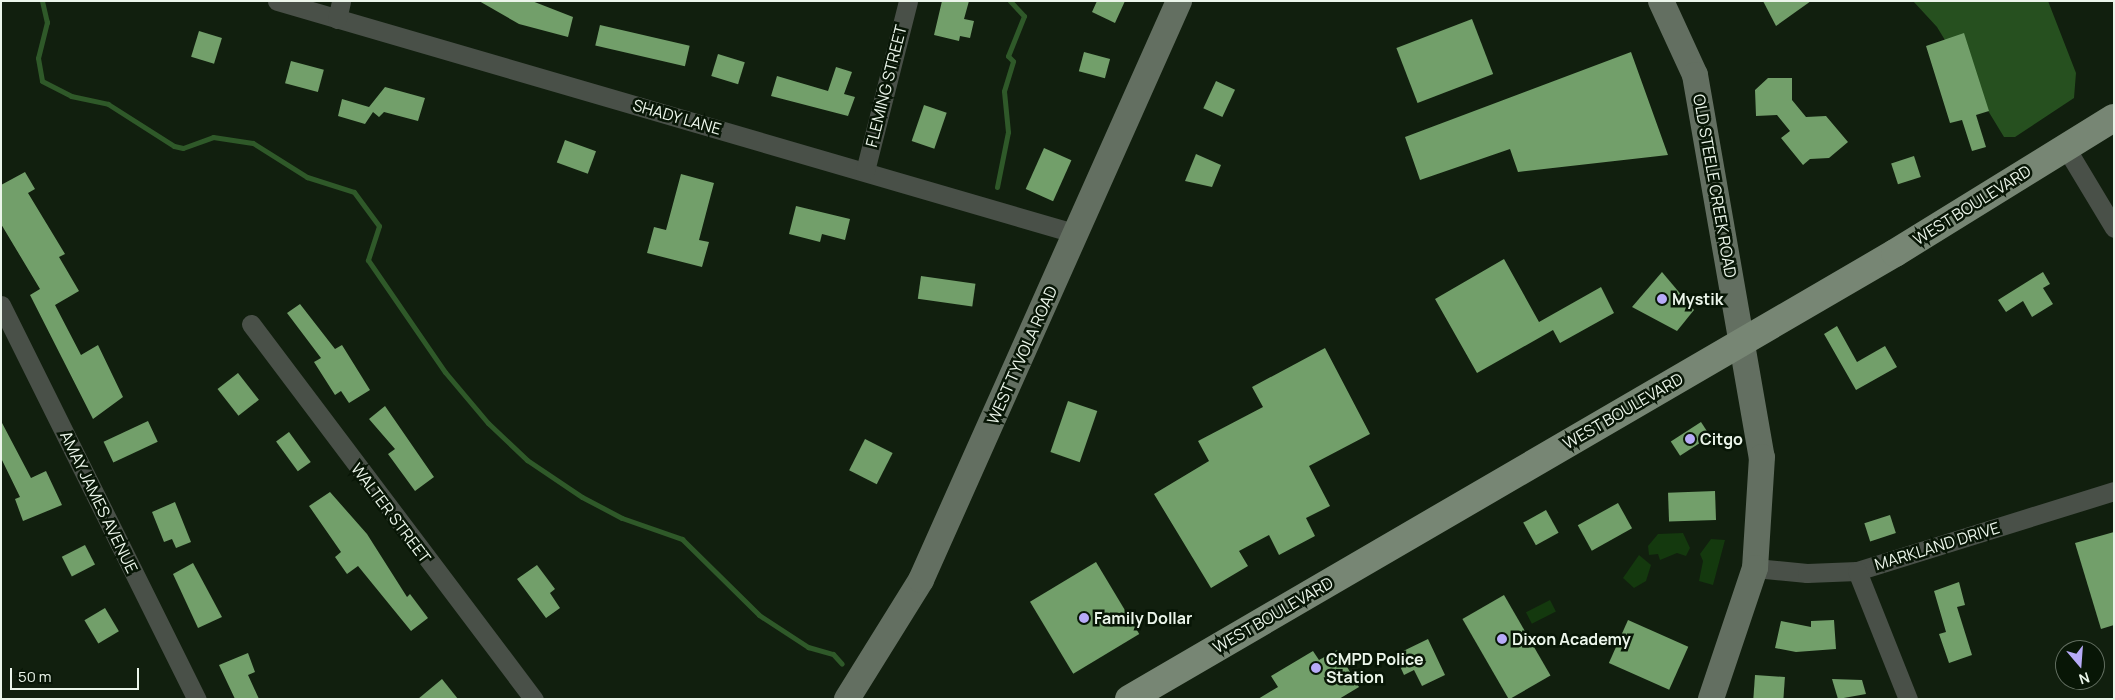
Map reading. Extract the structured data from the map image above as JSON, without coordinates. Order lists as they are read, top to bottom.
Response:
{
  "streets": {
    "main road": ["WEST BOULEVARD"],
    "street": [
      "FLEMING STREET",
      "SHADY LANE",
      "OLD STEELE CREEK ROAD",
      "WEST TYVOLA ROAD",
      "AMAY JAMES AVENUE",
      "WALTER STREET",
      "MARKLAND DRIVE"
    ]
  },
  "crossings": [
    ["FLEMING STREET", "SHADY LANE"],
    ["SHADY LANE", "WEST TYVOLA ROAD"],
    ["OLD STEELE CREEK ROAD", "WEST BOULEVARD"],
    ["OLD STEELE CREEK ROAD", "MARKLAND DRIVE"]
  ],
  "places": [
    "Mystik",
    "Citgo",
    "Family Dollar",
    "Dixon Academy",
    "CMPD Police Station"
  ],
  "scale_bar": "50 m",
  "north": "bottom"
}
